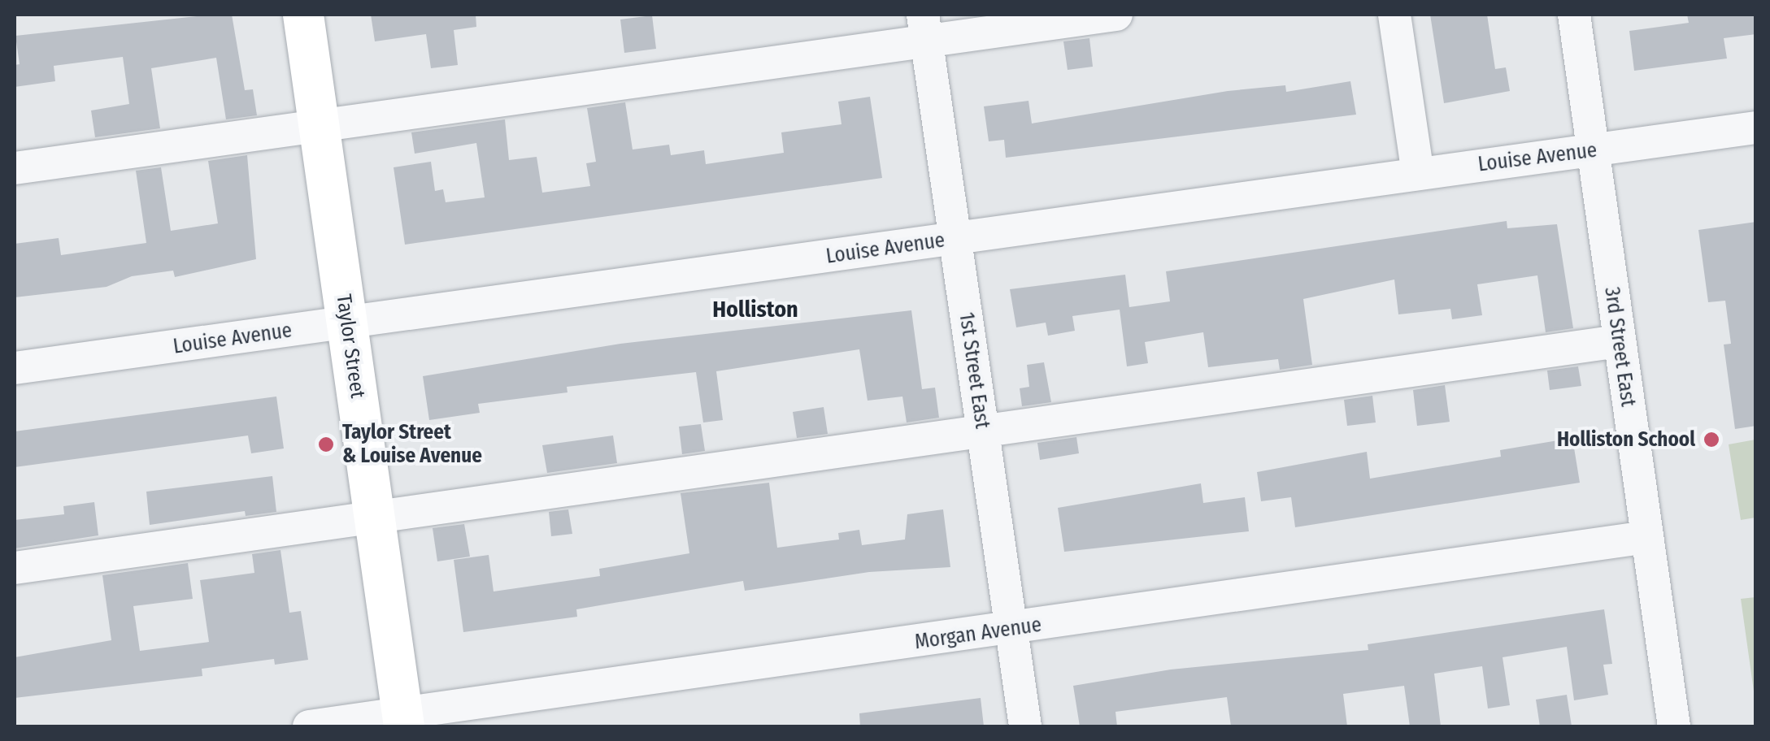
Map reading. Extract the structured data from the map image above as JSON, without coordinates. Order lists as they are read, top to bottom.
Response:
{
  "streets": {
    "main road": ["Taylor Street"],
    "street": [
      "Louise Avenue",
      "3rd Street East",
      "1st Street East",
      "Morgan Avenue"
    ]
  },
  "crossings": [
    ["Louise Avenue", "Taylor Street"],
    ["Louise Avenue", "3rd Street East"],
    ["Louise Avenue", "1st Street East"],
    ["Taylor Street", "Morgan Avenue"],
    ["3rd Street East", "Morgan Avenue"],
    ["1st Street East", "Morgan Avenue"]
  ],
  "districts": ["Holliston"],
  "places": ["Holliston School", "Taylor Street & Louise Avenue"]
}
